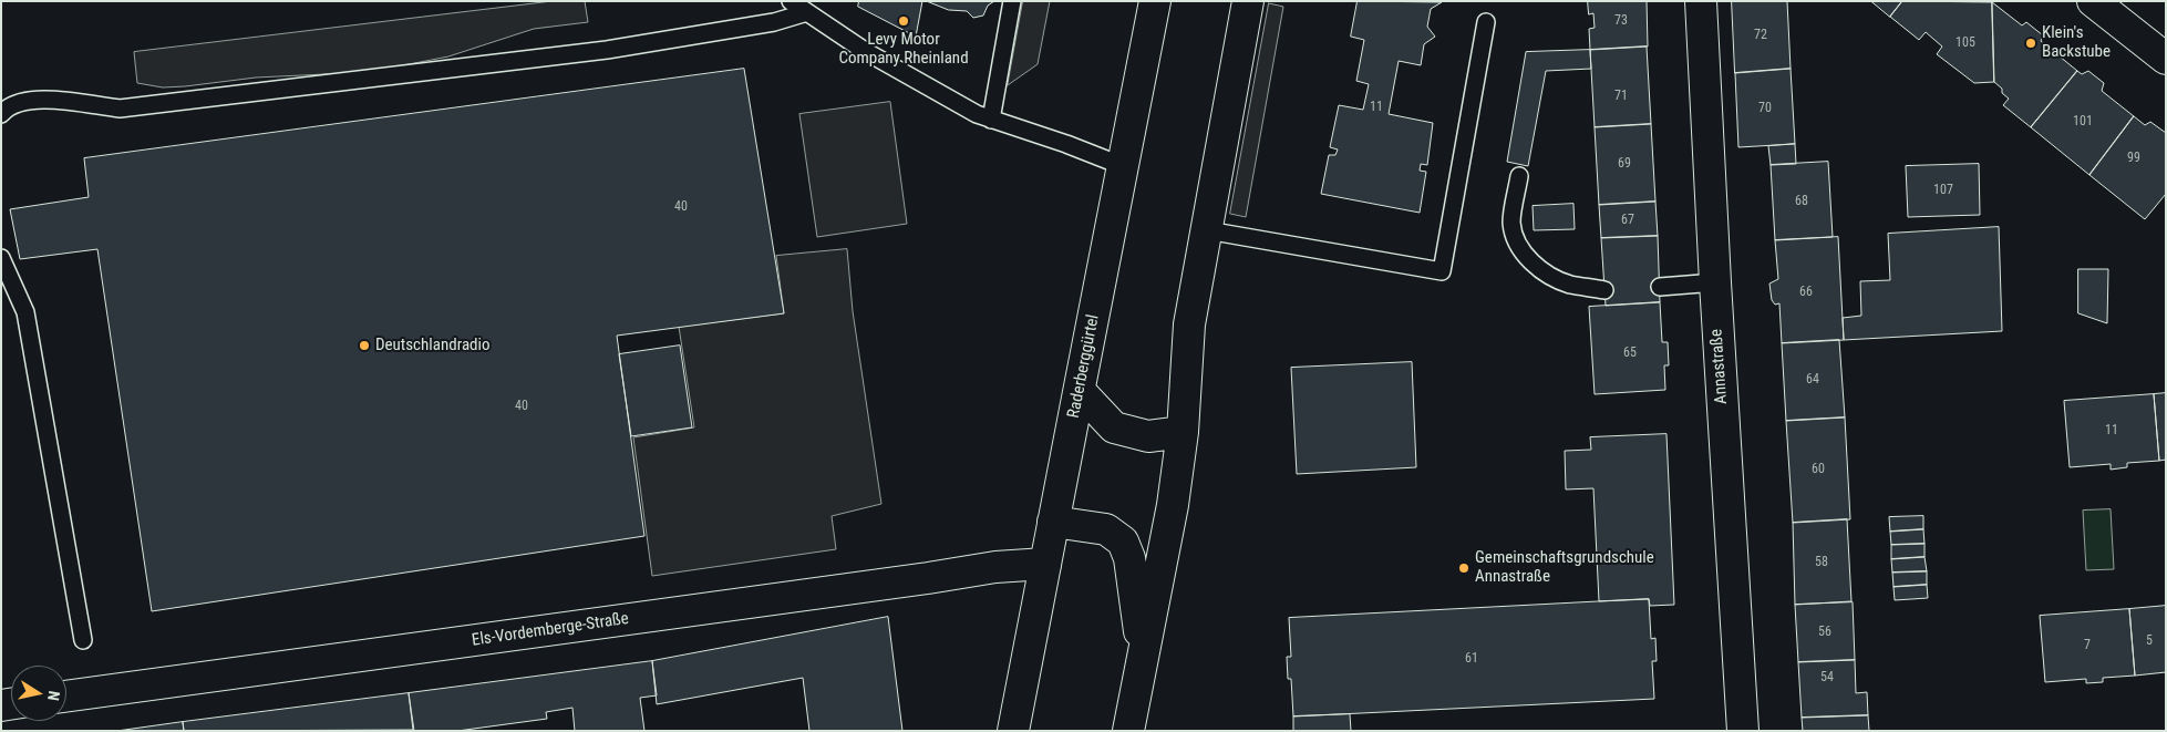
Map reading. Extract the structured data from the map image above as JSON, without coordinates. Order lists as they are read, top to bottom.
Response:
{
  "streets": {
    "street": ["Raderberggürtel", "Annastraße", "Els-Vordemberge-Straße"]
  },
  "crossings": [
    ["Raderberggürtel", "Els-Vordemberge-Straße"]
  ],
  "places": [
    "Levy Motor Company Rheinland",
    "Klein's Backstube",
    "Deutschlandradio",
    "Gemeinschaftsgrundschule Annastraße"
  ],
  "house_numbers": [
    "73",
    "72",
    "105",
    "71",
    "11",
    "70",
    "101",
    "99",
    "69",
    "107",
    "68",
    "40",
    "67",
    "66",
    "65",
    "64",
    "40",
    "11",
    "60",
    "58",
    "56",
    "5",
    "7",
    "61",
    "54"
  ],
  "north": "right"
}
